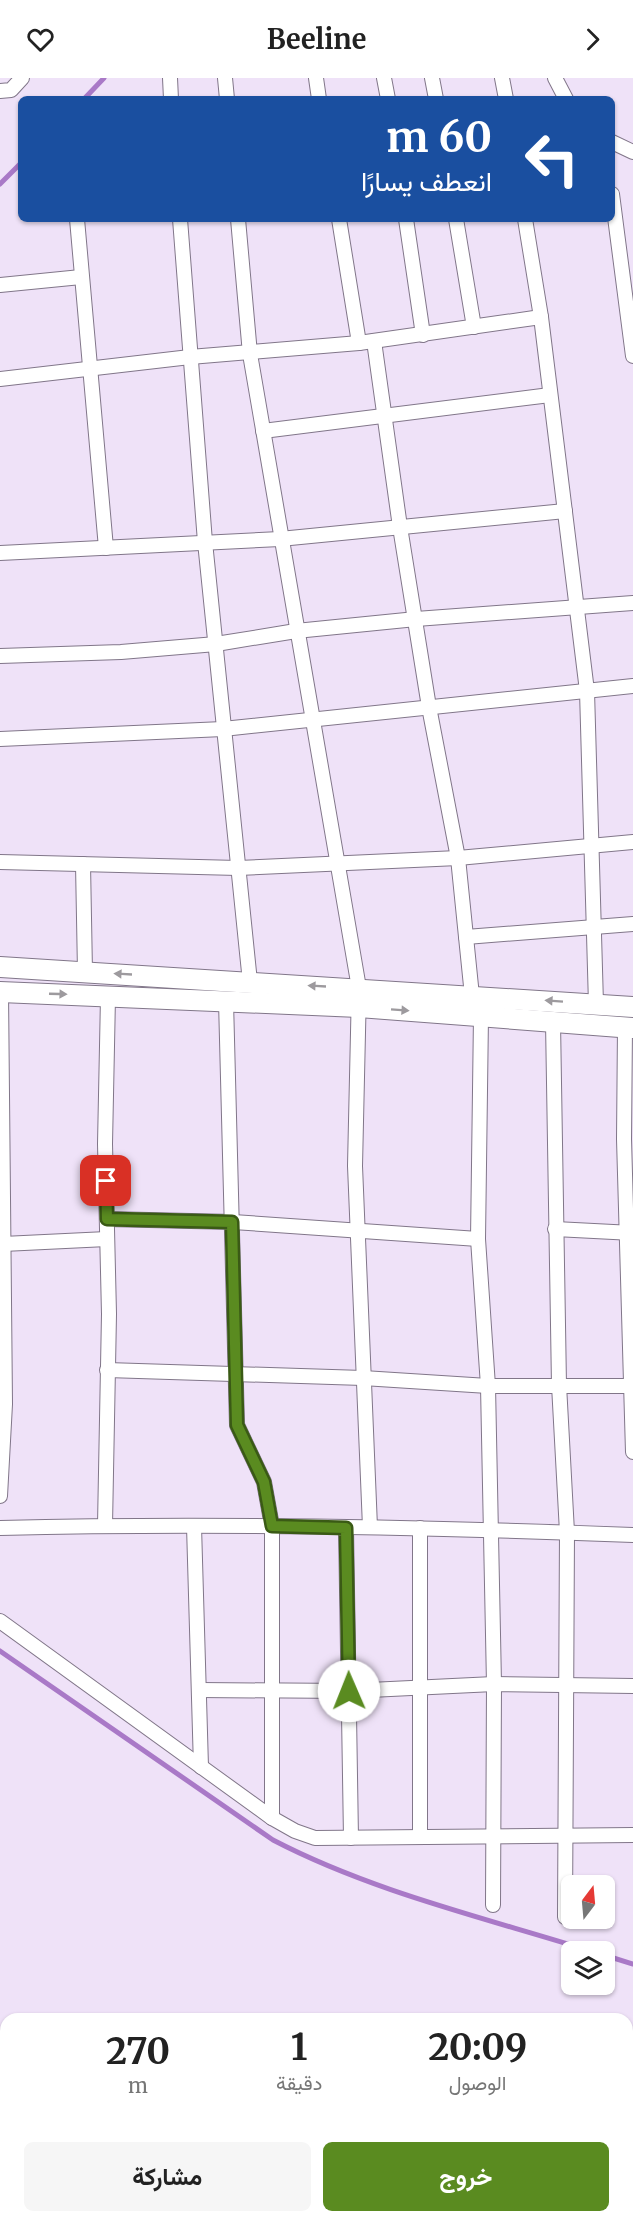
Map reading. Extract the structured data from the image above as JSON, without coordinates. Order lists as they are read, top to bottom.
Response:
{
  "north": "top",
  "page": {
    "header": "Beeline",
    "turn": ["60 m", "انعطف يسارًا"],
    "eta": [
      "20:09",
      "الوصول",
      "1",
      "دقيقة",
      "270",
      "m"
    ],
    "buttons": ["خروج", "مشاركة"]
  }
}
